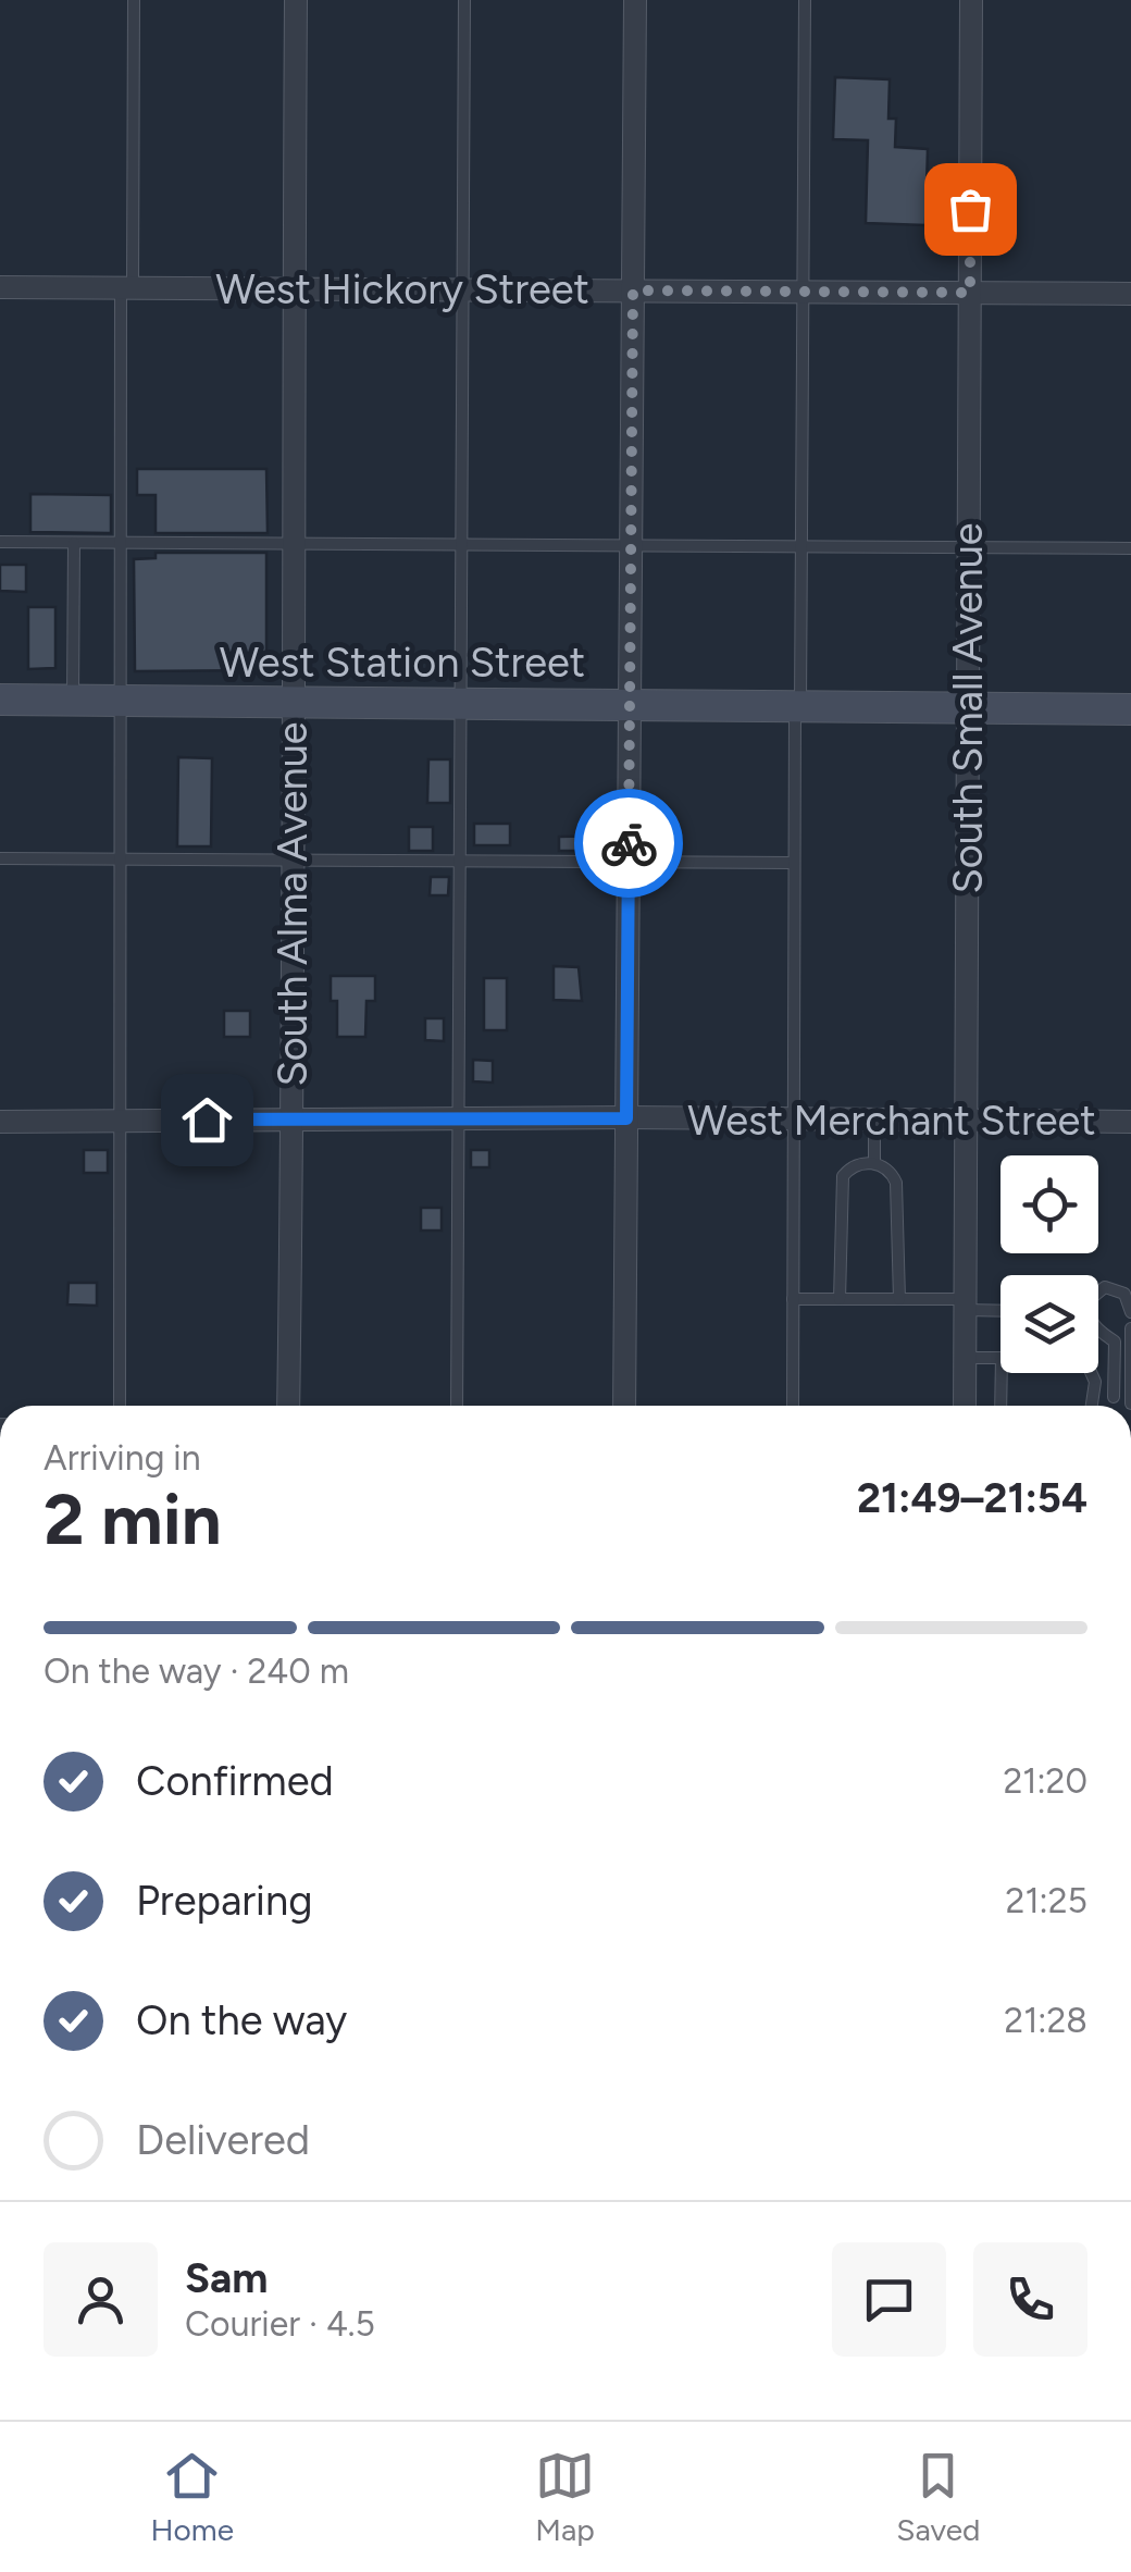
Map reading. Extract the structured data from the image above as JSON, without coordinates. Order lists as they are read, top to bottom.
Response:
{
  "streets": {
    "main road": ["West Station Street"],
    "street": [
      "West Hickory Street",
      "South Small Avenue",
      "South Alma Avenue",
      "West Merchant Street"
    ]
  },
  "crossings": [
    ["West Hickory Street", "South Small Avenue"],
    ["West Hickory Street", "South Alma Avenue"],
    ["West Station Street", "South Small Avenue"],
    ["West Station Street", "South Alma Avenue"],
    ["South Small Avenue", "West Merchant Street"],
    ["South Alma Avenue", "West Merchant Street"]
  ],
  "page": {
    "heading": ["2 min", "Arriving in", "21:49–21:54"],
    "panel": ["Sam", "Courier · 4.5"],
    "bar": "On the way · 240 m",
    "list": [
      ["Confirmed", "21:20"],
      ["Preparing", "21:25"],
      ["On the way", "21:28"],
      "Delivered"
    ],
    "tabs": ["Home", "Map", "Saved"]
  }
}
